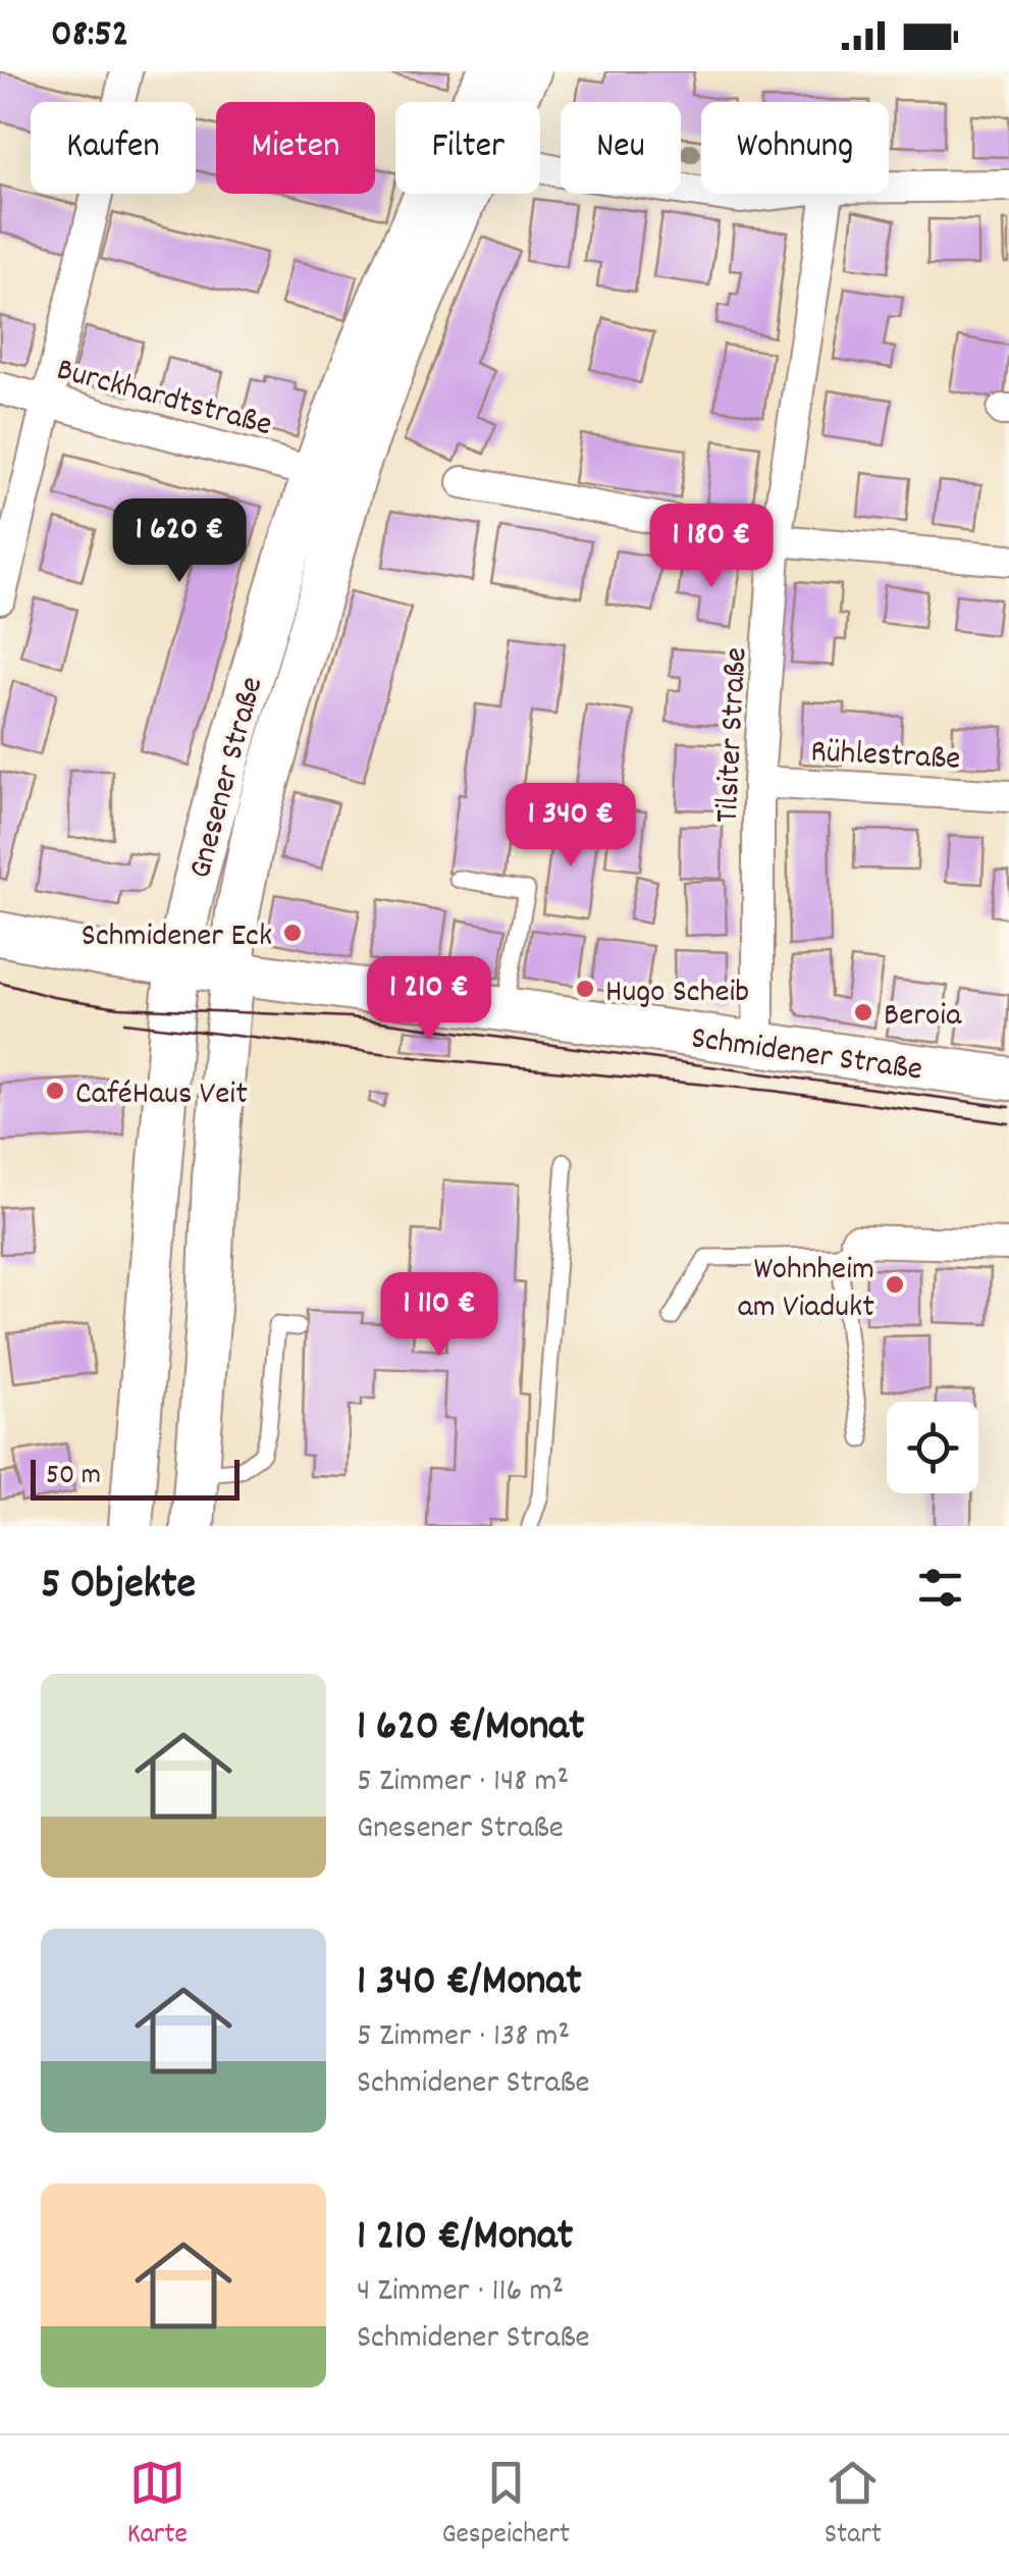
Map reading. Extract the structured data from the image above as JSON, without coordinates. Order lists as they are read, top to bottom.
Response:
{
  "streets": {
    "main road": ["Gnesener Straße", "Schmidener Straße"],
    "street": ["Burckhardtstraße", "Tilsiter Straße", "Rühlestraße"]
  },
  "crossings": [
    ["Burckhardtstraße", "Gnesener Straße"],
    ["Tilsiter Straße", "Rühlestraße"],
    ["Tilsiter Straße", "Schmidener Straße"],
    ["Gnesener Straße", "Schmidener Straße"]
  ],
  "places": [
    "Schmidener Eck",
    "Hugo Scheib",
    "Beroia",
    "CaféHaus Veit",
    "Wohnheim am Viadukt"
  ],
  "scale_bar": "50 m",
  "page": {
    "status": "08:52",
    "chip": [
      "Kaufen",
      "Mieten",
      "Filter",
      "Neu",
      "Wohnung"
    ],
    "price": [
      "1 620 €",
      "1 180 €",
      "1 340 €",
      "1 210 €",
      "1 110 €"
    ],
    "scale": "50 m",
    "heading": "5 Objekte",
    "list": [
      {
        "name": "1 620 €/Monat",
        "note": "5 Zimmer · 148 m² · Gnesener Straße"
      },
      {
        "name": "1 340 €/Monat",
        "note": "5 Zimmer · 138 m² · Schmidener Straße"
      },
      {
        "name": "1 210 €/Monat",
        "note": "4 Zimmer · 116 m² · Schmidener Straße"
      }
    ],
    "tabs": ["Karte", "Gespeichert", "Start"]
  }
}
